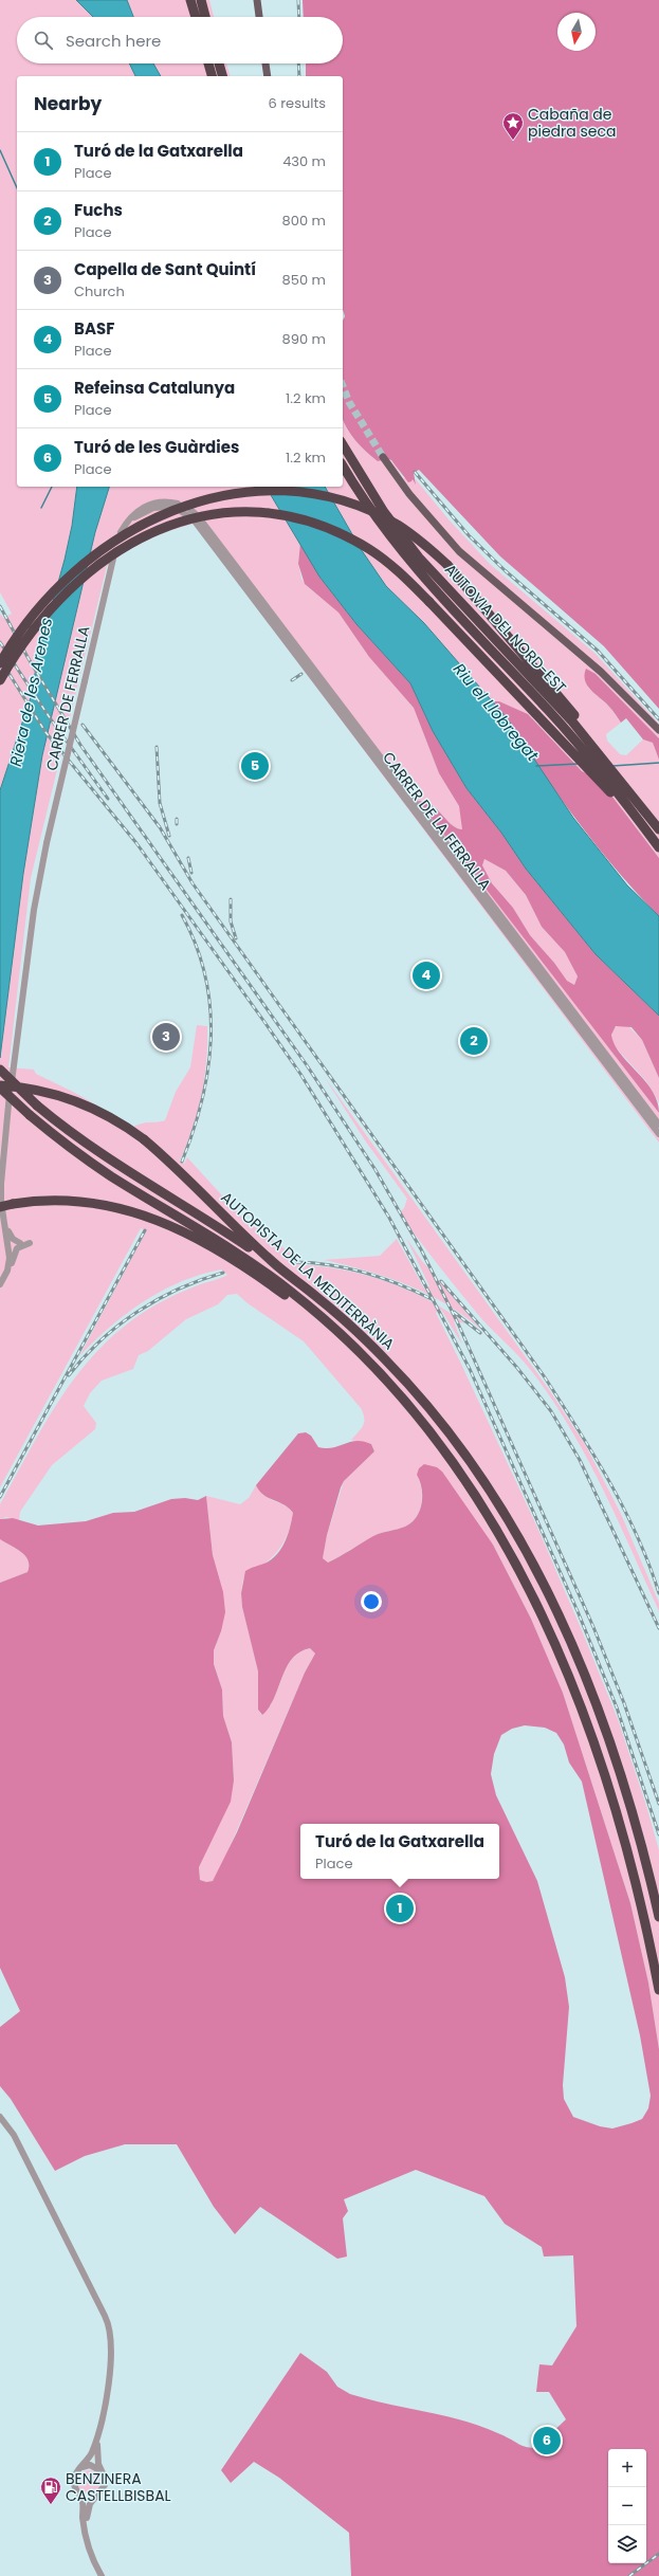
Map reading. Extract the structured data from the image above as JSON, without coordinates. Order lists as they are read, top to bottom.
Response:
{
  "streets": {
    "highway": ["AUTOVIA DEL NORD-EST", "AUTOPISTA DE LA MEDITERRÀNIA"],
    "street": ["CARRER DE FERRALLA", "CARRER DE LA FERRALLA"]
  },
  "water": ["Riera de les Arenes", "Riu el Llobregat"],
  "places": {
    "place": ["Cabaña de piedra seca"],
    "fuel station": ["BENZINERA CASTELLBISBAL"]
  },
  "north": "bottom",
  "page": {
    "search": "Search here",
    "heading": ["Nearby", "6 results"],
    "list": [
      {
        "mark": "1",
        "name": "Turó de la Gatxarella",
        "note": "Place",
        "value": "430 m"
      },
      {
        "mark": "2",
        "name": "Fuchs",
        "note": "Place",
        "value": "800 m"
      },
      {
        "mark": "3",
        "name": "Capella de Sant Quintí",
        "note": "Church",
        "value": "850 m"
      },
      {
        "mark": "4",
        "name": "BASF",
        "note": "Place",
        "value": "890 m"
      },
      {
        "mark": "5",
        "name": "Refeinsa Catalunya",
        "note": "Place",
        "value": "1.2 km"
      },
      {
        "mark": "6",
        "name": "Turó de les Guàrdies",
        "note": "Place",
        "value": "1.2 km"
      }
    ],
    "pins": [
      "5",
      "4",
      "3",
      "2",
      "1",
      "6"
    ],
    "popup": ["Turó de la Gatxarella", "Place"],
    "map_buttons": ["+", "−"]
  }
}
